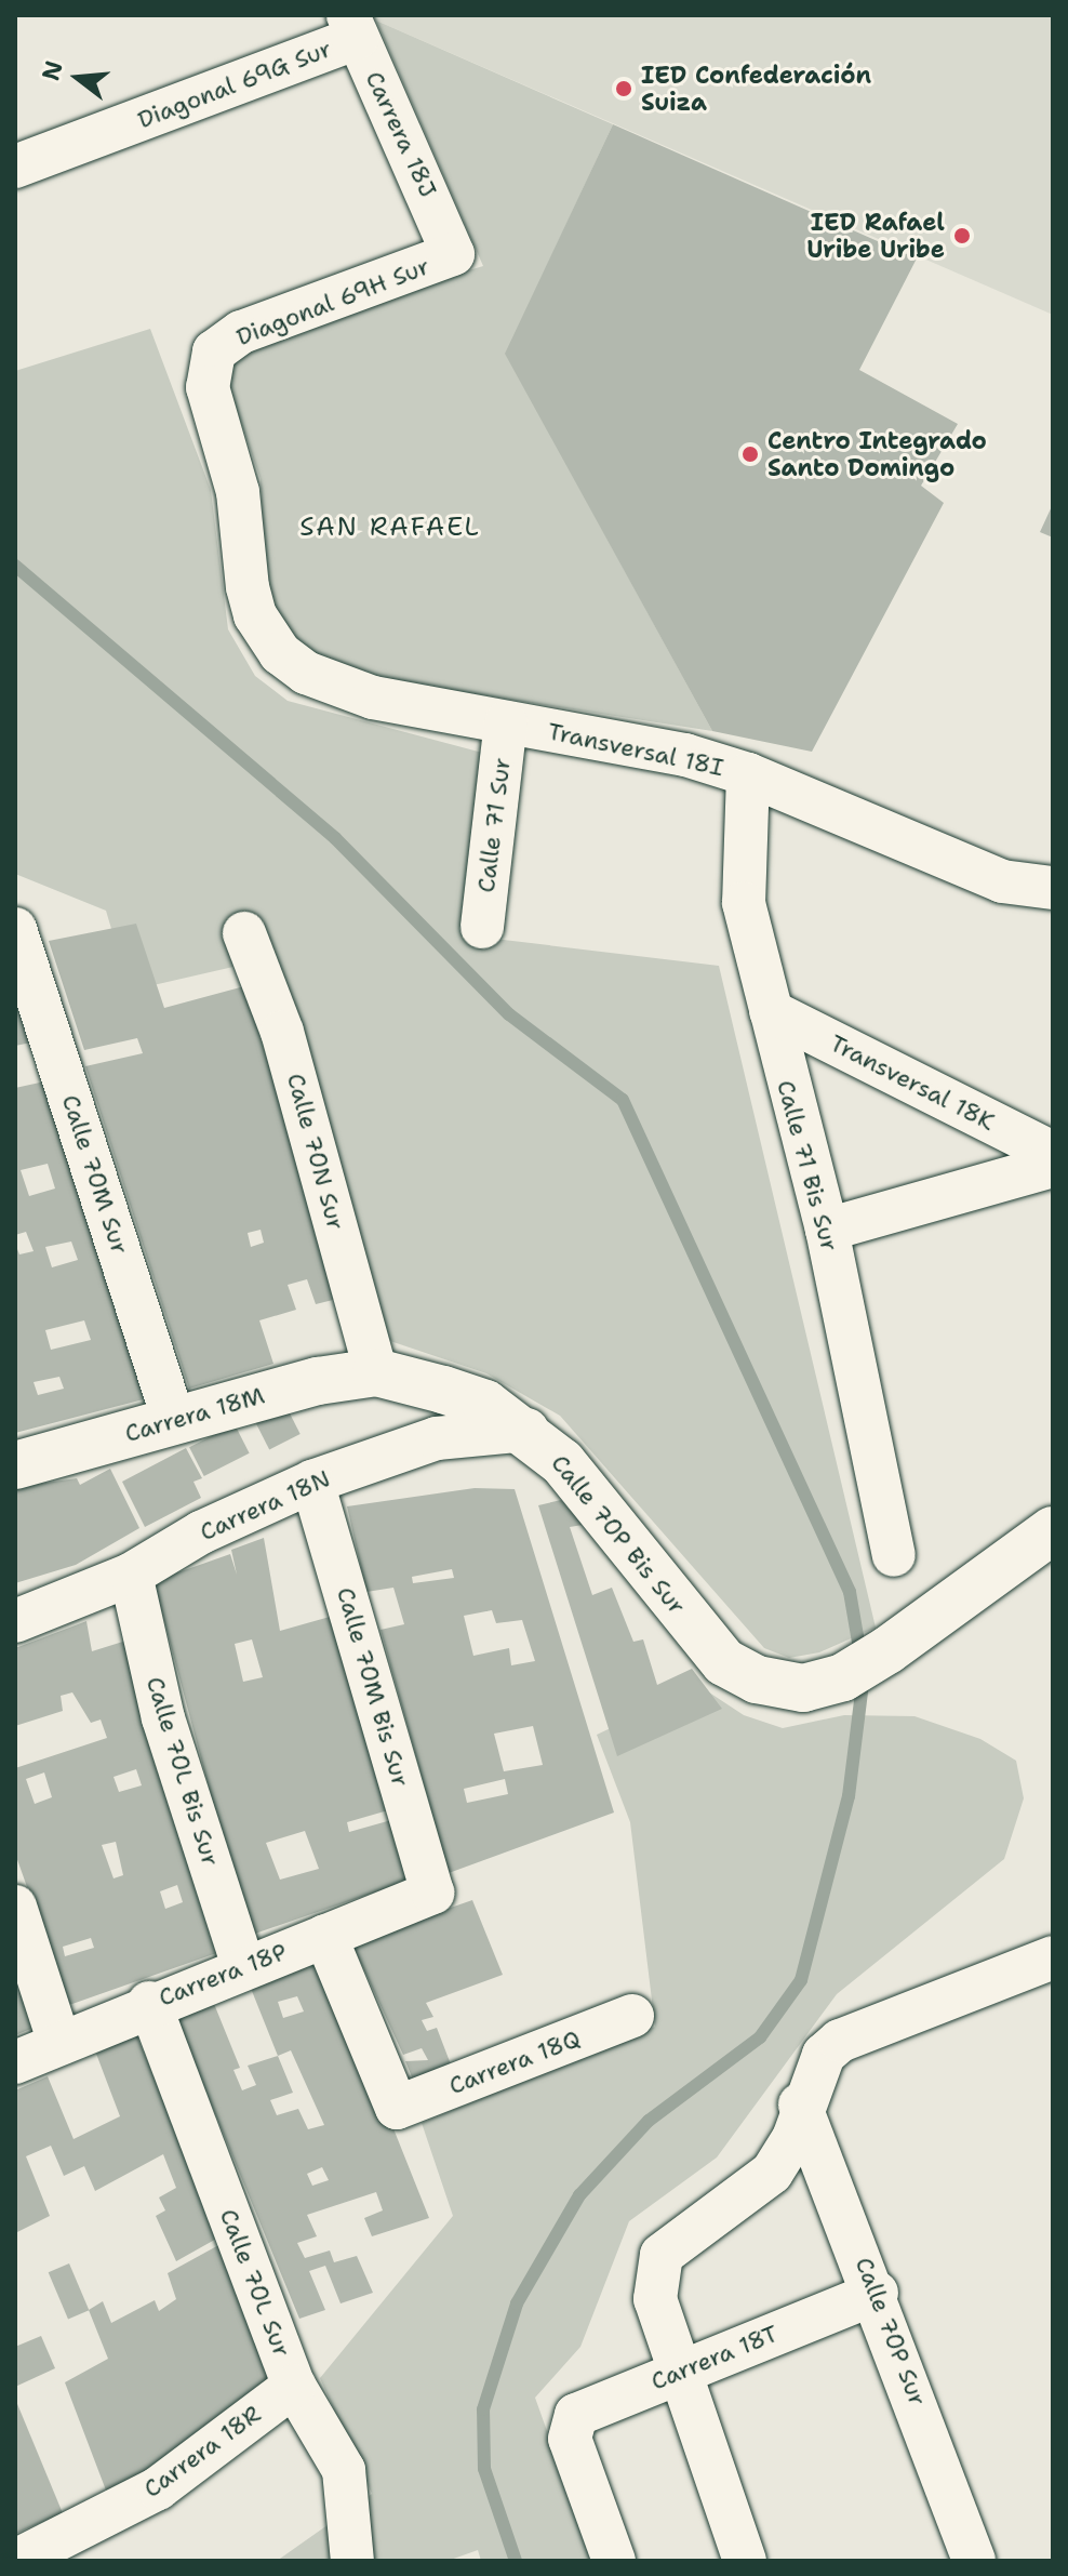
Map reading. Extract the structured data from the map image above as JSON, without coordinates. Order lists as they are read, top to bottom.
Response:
{
  "streets": {
    "street": [
      "Diagonal 69G Sur",
      "Carrera 18J",
      "Diagonal 69H Sur",
      "Transversal 18I",
      "Calle 71 Sur",
      "Transversal 18K",
      "Calle 70N Sur",
      "Calle 71 Bis Sur",
      "Calle 70M Sur",
      "Carrera 18M",
      "Carrera 18N",
      "Calle 70P Bis Sur",
      "Calle 70M Bis Sur",
      "Calle 70L Bis Sur",
      "Carrera 18P",
      "Carrera 18Q",
      "Calle 70L Sur",
      "Calle 70P Sur",
      "Carrera 18T",
      "Carrera 18R"
    ]
  },
  "crossings": [
    ["Diagonal 69G Sur", "Carrera 18J"],
    ["Carrera 18J", "Diagonal 69H Sur"],
    ["Diagonal 69H Sur", "Transversal 18I"],
    ["Transversal 18I", "Calle 71 Sur"],
    ["Transversal 18I", "Calle 71 Bis Sur"],
    ["Transversal 18K", "Calle 71 Bis Sur"],
    ["Calle 70N Sur", "Carrera 18M"],
    ["Calle 70N Sur", "Calle 70P Bis Sur"],
    ["Calle 70M Sur", "Carrera 18M"],
    ["Carrera 18M", "Calle 70P Bis Sur"],
    ["Carrera 18N", "Calle 70P Bis Sur"],
    ["Carrera 18N", "Calle 70M Bis Sur"],
    ["Carrera 18N", "Calle 70L Bis Sur"],
    ["Calle 70M Bis Sur", "Carrera 18P"],
    ["Calle 70L Bis Sur", "Carrera 18P"],
    ["Carrera 18P", "Carrera 18Q"],
    ["Carrera 18P", "Calle 70L Sur"],
    ["Calle 70L Sur", "Carrera 18R"],
    ["Calle 70P Sur", "Carrera 18T"]
  ],
  "districts": ["SAN RAFAEL"],
  "places": ["IED Confederación Suiza", "IED Rafael Uribe Uribe", "Centro Integrado Santo Domingo"],
  "north": "left"
}
